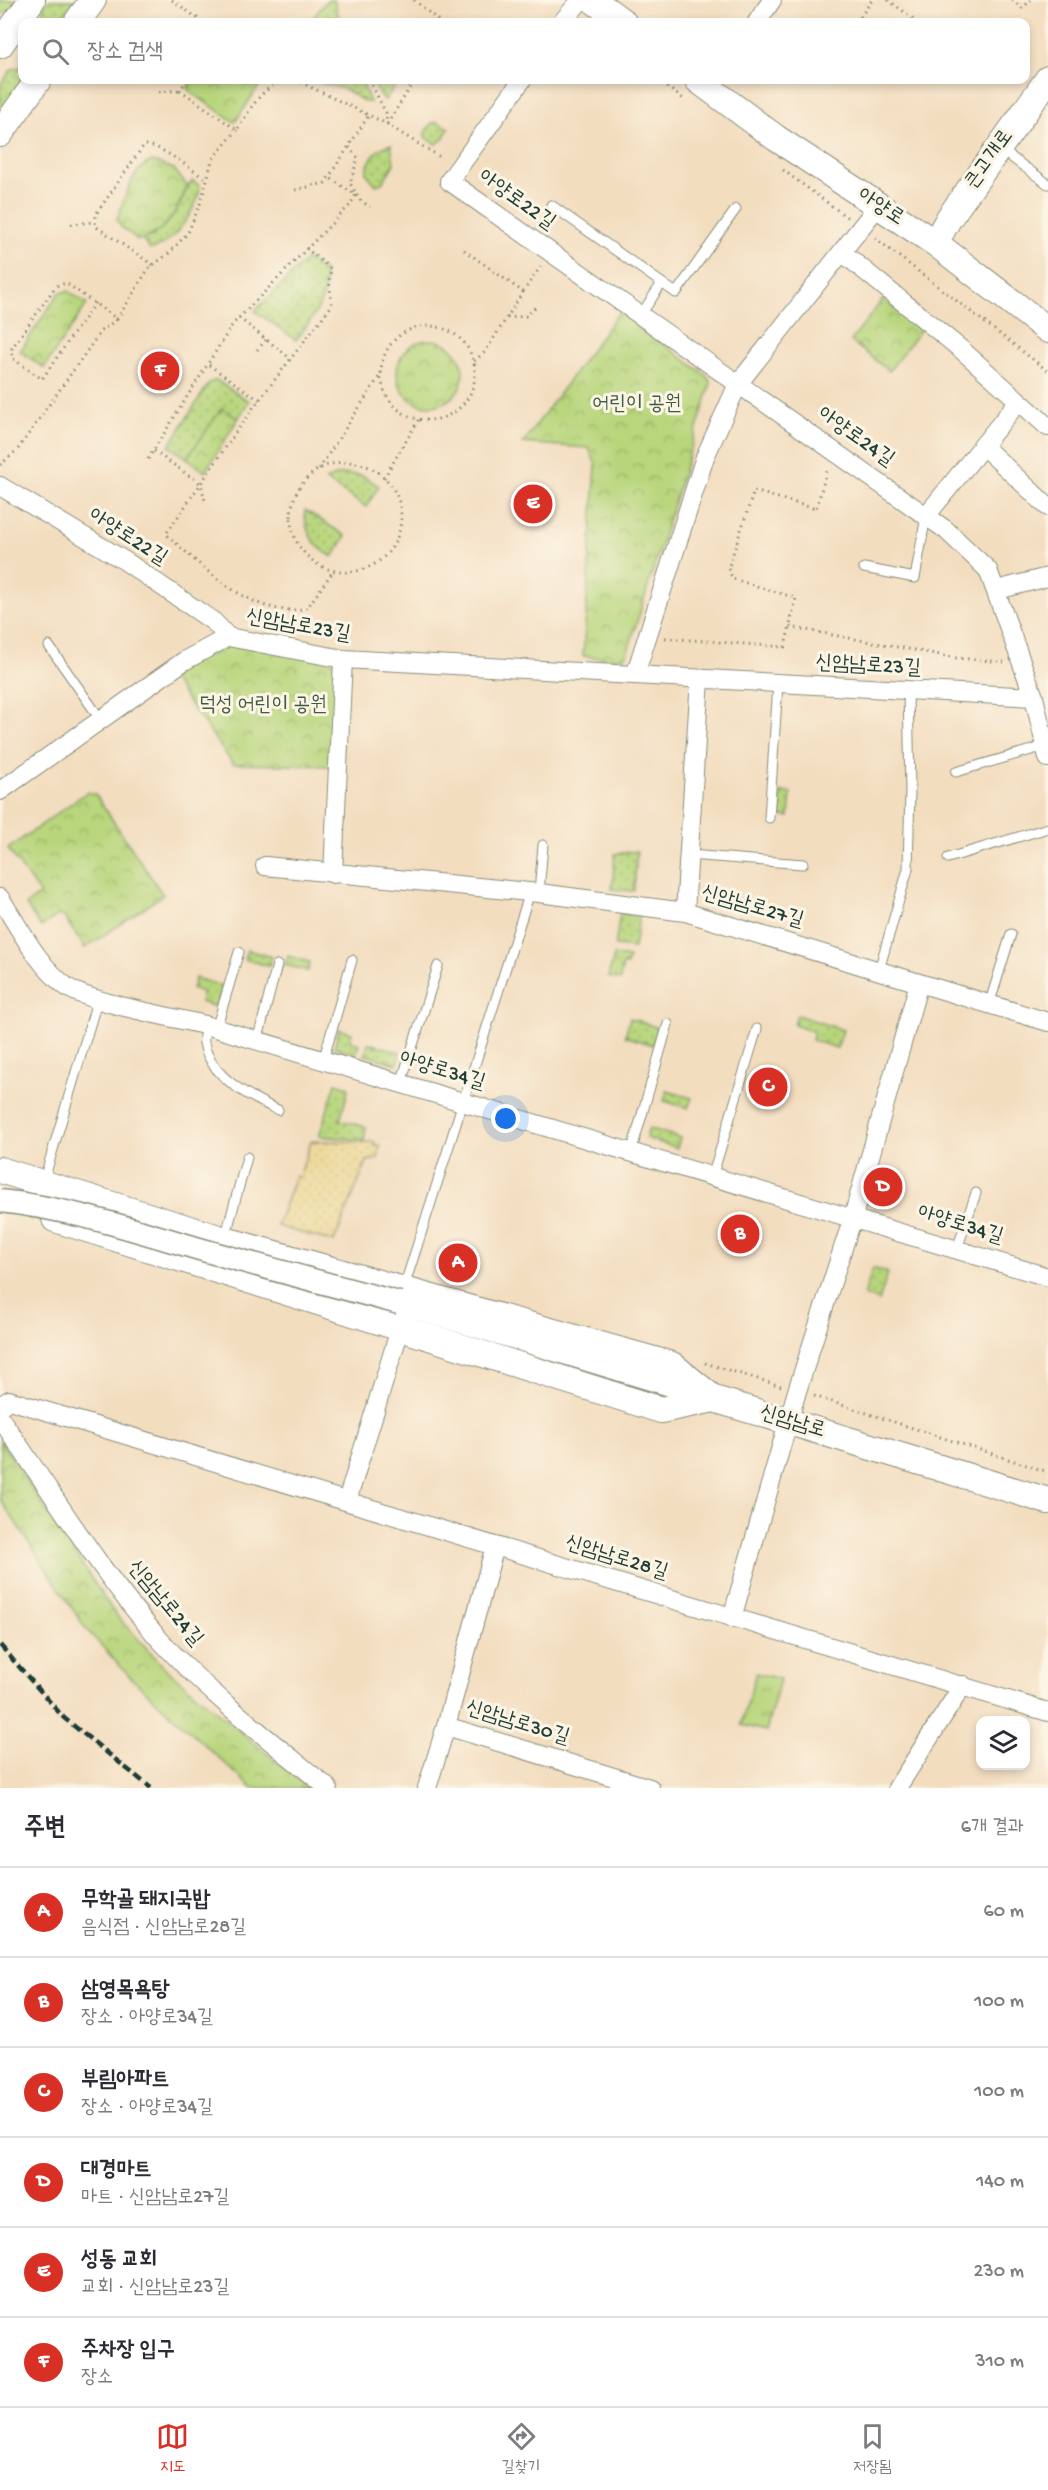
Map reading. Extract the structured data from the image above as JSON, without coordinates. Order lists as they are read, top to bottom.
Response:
{
  "streets": {
    "main road": ["큰고개로", "아양로", "신암남로"],
    "street": [
      "아양로22길",
      "아양로24길",
      "신암남로23길",
      "신암남로27길",
      "아양로34길",
      "신암남로28길",
      "신암남로24길",
      "신암남로30길"
    ]
  },
  "crossings": [
    ["큰고개로", "아양로"],
    ["아양로22길", "아양로24길"],
    ["아양로22길", "신암남로23길"],
    ["신암남로28길", "신암남로30길"]
  ],
  "parks": ["어린이 공원", "덕성 어린이 공원"],
  "page": {
    "search": "장소 검색",
    "pins": [
      "F",
      "E",
      "C",
      "D",
      "B",
      "A"
    ],
    "heading": ["주변", "6개 결과"],
    "list": [
      {
        "mark": "A",
        "name": "무학골 돼지국밥",
        "note": "음식점 · 신암남로28길",
        "value": "60 m"
      },
      {
        "mark": "B",
        "name": "삼영목욕탕",
        "note": "장소 · 아양로34길",
        "value": "100 m"
      },
      {
        "mark": "C",
        "name": "부림아파트",
        "note": "장소 · 아양로34길",
        "value": "100 m"
      },
      {
        "mark": "D",
        "name": "대경마트",
        "note": "마트 · 신암남로27길",
        "value": "140 m"
      },
      {
        "mark": "E",
        "name": "성동 교회",
        "note": "교회 · 신암남로23길",
        "value": "230 m"
      },
      {
        "mark": "F",
        "name": "주차장 입구",
        "note": "장소",
        "value": "310 m"
      }
    ],
    "nav": ["지도", "길찾기", "저장됨"]
  }
}
